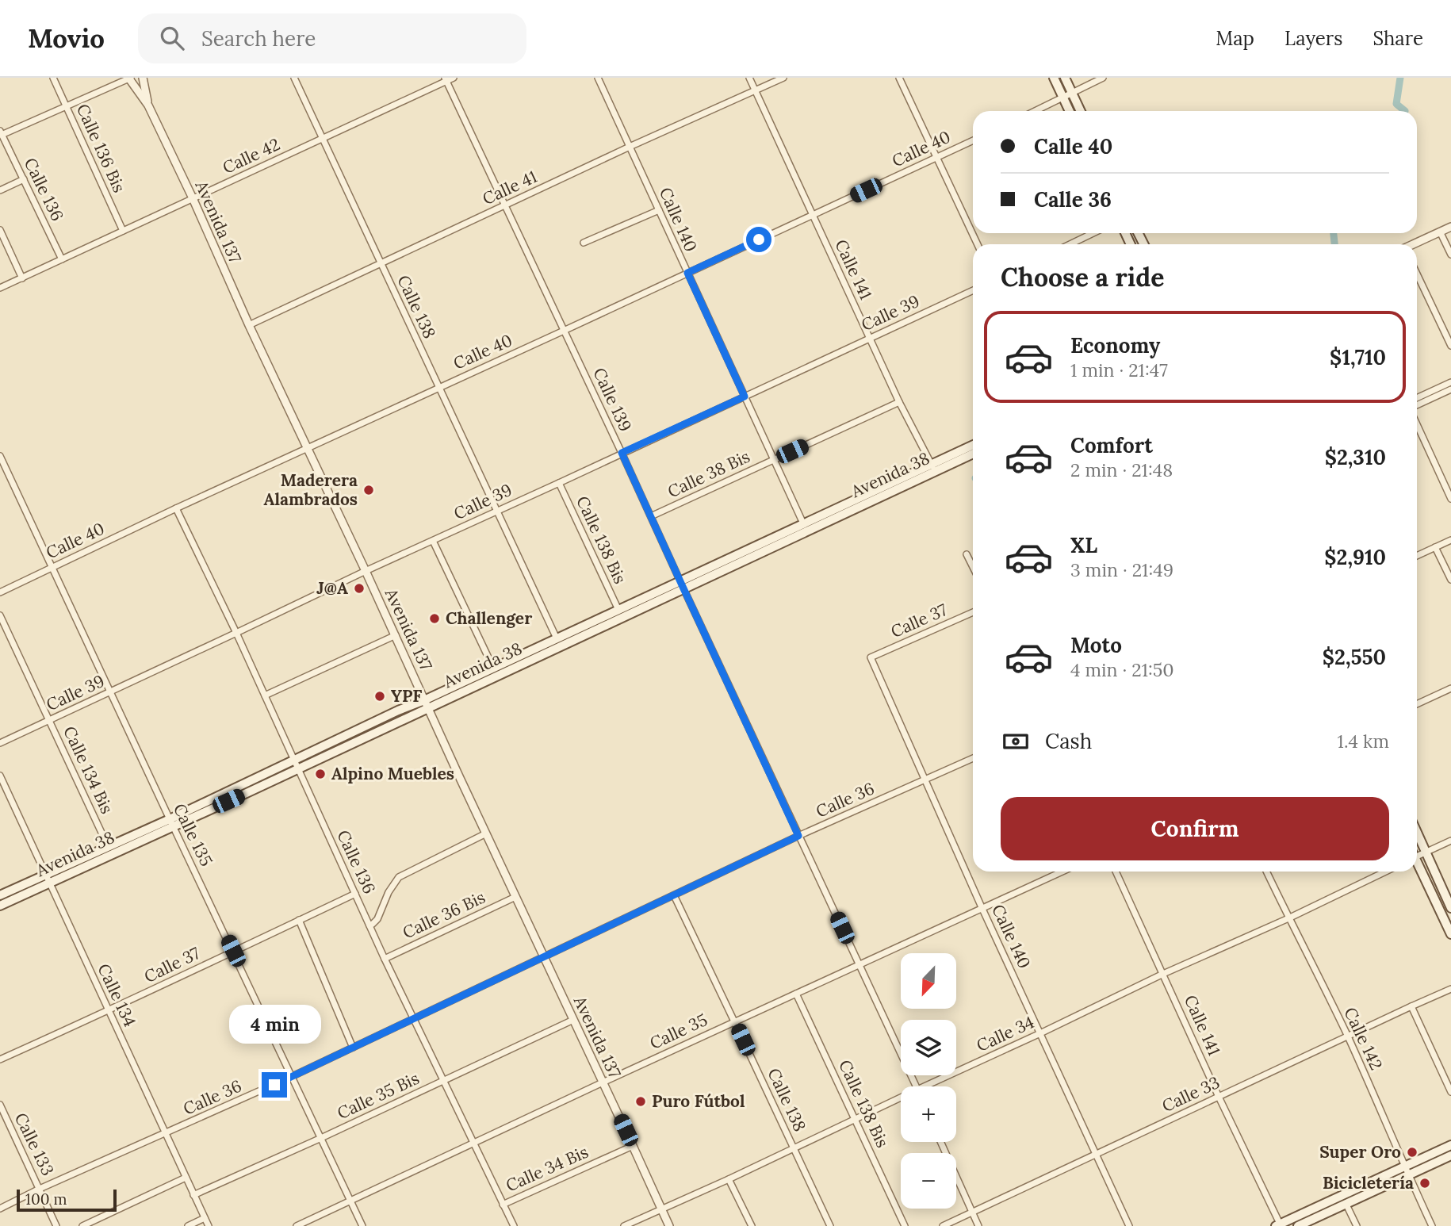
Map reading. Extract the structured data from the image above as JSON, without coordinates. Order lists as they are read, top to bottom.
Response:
{
  "streets": {
    "main road": ["Avenida 38"],
    "street": [
      "Calle 136 Bis",
      "Calle 40",
      "Calle 42",
      "Calle 41",
      "Calle 136",
      "Calle 140",
      "Avenida 137",
      "Calle 141",
      "Calle 138",
      "Calle 39",
      "Calle 139",
      "Calle 38 Bis",
      "Calle 138 Bis",
      "Calle 37",
      "Calle 134 Bis",
      "Calle 36",
      "Calle 135",
      "Calle 36 Bis",
      "Calle 134",
      "Calle 35",
      "Calle 34",
      "Calle 142",
      "Calle 33",
      "Calle 35 Bis",
      "Calle 133",
      "Calle 34 Bis"
    ]
  },
  "crossings": [
    ["Calle 136 Bis", "Calle 42"],
    ["Calle 40", "Calle 136"],
    ["Calle 40", "Calle 140"],
    ["Calle 40", "Avenida 137"],
    ["Calle 40", "Calle 141"],
    ["Calle 40", "Calle 138"],
    ["Calle 40", "Calle 139"],
    ["Calle 40", "Calle 135"],
    ["Calle 42", "Calle 136"],
    ["Calle 42", "Avenida 137"],
    ["Calle 42", "Calle 138"],
    ["Calle 42", "Calle 139"],
    ["Calle 41", "Calle 140"],
    ["Calle 41", "Avenida 137"],
    ["Calle 41", "Calle 141"],
    ["Calle 41", "Calle 138"],
    ["Calle 41", "Calle 139"],
    ["Calle 136", "Calle 39"],
    ["Calle 136", "Avenida 38"],
    ["Calle 136", "Calle 37"],
    ["Calle 136", "Calle 36"],
    ["Calle 136", "Calle 36 Bis"],
    ["Calle 136", "Calle 35"],
    ["Calle 136", "Calle 35 Bis"],
    ["Calle 136", "Calle 34 Bis"],
    ["Calle 140", "Calle 39"],
    ["Calle 140", "Calle 38 Bis"],
    ["Calle 140", "Avenida 38"],
    ["Calle 140", "Calle 37"],
    ["Calle 140", "Calle 36"],
    ["Calle 140", "Calle 35"],
    ["Calle 140", "Calle 34"],
    ["Calle 140", "Calle 33"],
    ["Avenida 137", "Calle 39"],
    ["Avenida 137", "Avenida 38"],
    ["Avenida 137", "Calle 36"],
    ["Avenida 137", "Calle 36 Bis"],
    ["Avenida 137", "Calle 35"],
    ["Avenida 137", "Calle 34"],
    ["Avenida 137", "Calle 35 Bis"],
    ["Avenida 137", "Calle 34 Bis"],
    ["Calle 141", "Calle 39"],
    ["Calle 141", "Calle 38 Bis"],
    ["Calle 141", "Avenida 38"],
    ["Calle 141", "Calle 34"],
    ["Calle 141", "Calle 33"],
    ["Calle 138", "Calle 39"],
    ["Calle 138", "Avenida 38"],
    ["Calle 138", "Calle 36"],
    ["Calle 138", "Calle 35"],
    ["Calle 138", "Calle 34"],
    ["Calle 39", "Calle 139"],
    ["Calle 39", "Calle 138 Bis"],
    ["Calle 39", "Calle 134 Bis"],
    ["Calle 39", "Calle 135"],
    ["Calle 139", "Calle 38 Bis"],
    ["Calle 139", "Avenida 38"],
    ["Calle 139", "Calle 36"],
    ["Calle 139", "Calle 35"],
    ["Avenida 38", "Calle 138 Bis"],
    ["Avenida 38", "Calle 134 Bis"],
    ["Avenida 38", "Calle 135"],
    ["Avenida 38", "Calle 134"],
    ["Calle 138 Bis", "Calle 35"],
    ["Calle 138 Bis", "Calle 34"],
    ["Calle 37", "Calle 135"],
    ["Calle 37", "Calle 134"],
    ["Calle 36", "Calle 135"],
    ["Calle 36", "Calle 134"],
    ["Calle 36", "Calle 133"],
    ["Calle 135", "Calle 35"],
    ["Calle 135", "Calle 35 Bis"],
    ["Calle 134", "Calle 35 Bis"],
    ["Calle 34", "Calle 142"],
    ["Calle 142", "Calle 33"]
  ],
  "places": [
    "Maderera Alambrados",
    "J@A",
    "Challenger",
    "YPF",
    "Alpino Muebles",
    "Puro Fútbol",
    "Super Oro",
    "Bicicletería"
  ],
  "scale_bar": "100 m",
  "north": "bottom left",
  "page": {
    "header": "Movio",
    "search": "Search here",
    "nav": ["Map", "Layers", "Share"],
    "banner": ["Calle 40", "Calle 36"],
    "heading": "Choose a ride",
    "list": [
      {
        "name": "Economy",
        "note": "1 min · 21:47",
        "value": "$1,710"
      },
      {
        "name": "Comfort",
        "note": "2 min · 21:48",
        "value": "$2,310"
      },
      {
        "name": "XL",
        "note": "3 min · 21:49",
        "value": "$2,910"
      },
      {
        "name": "Moto",
        "note": "4 min · 21:50",
        "value": "$2,550"
      }
    ],
    "pay": ["Cash", "1.4 km"],
    "buttons": "Confirm",
    "map_buttons": ["+", "−"],
    "bubble": "4 min",
    "scale": "100 m"
  }
}
